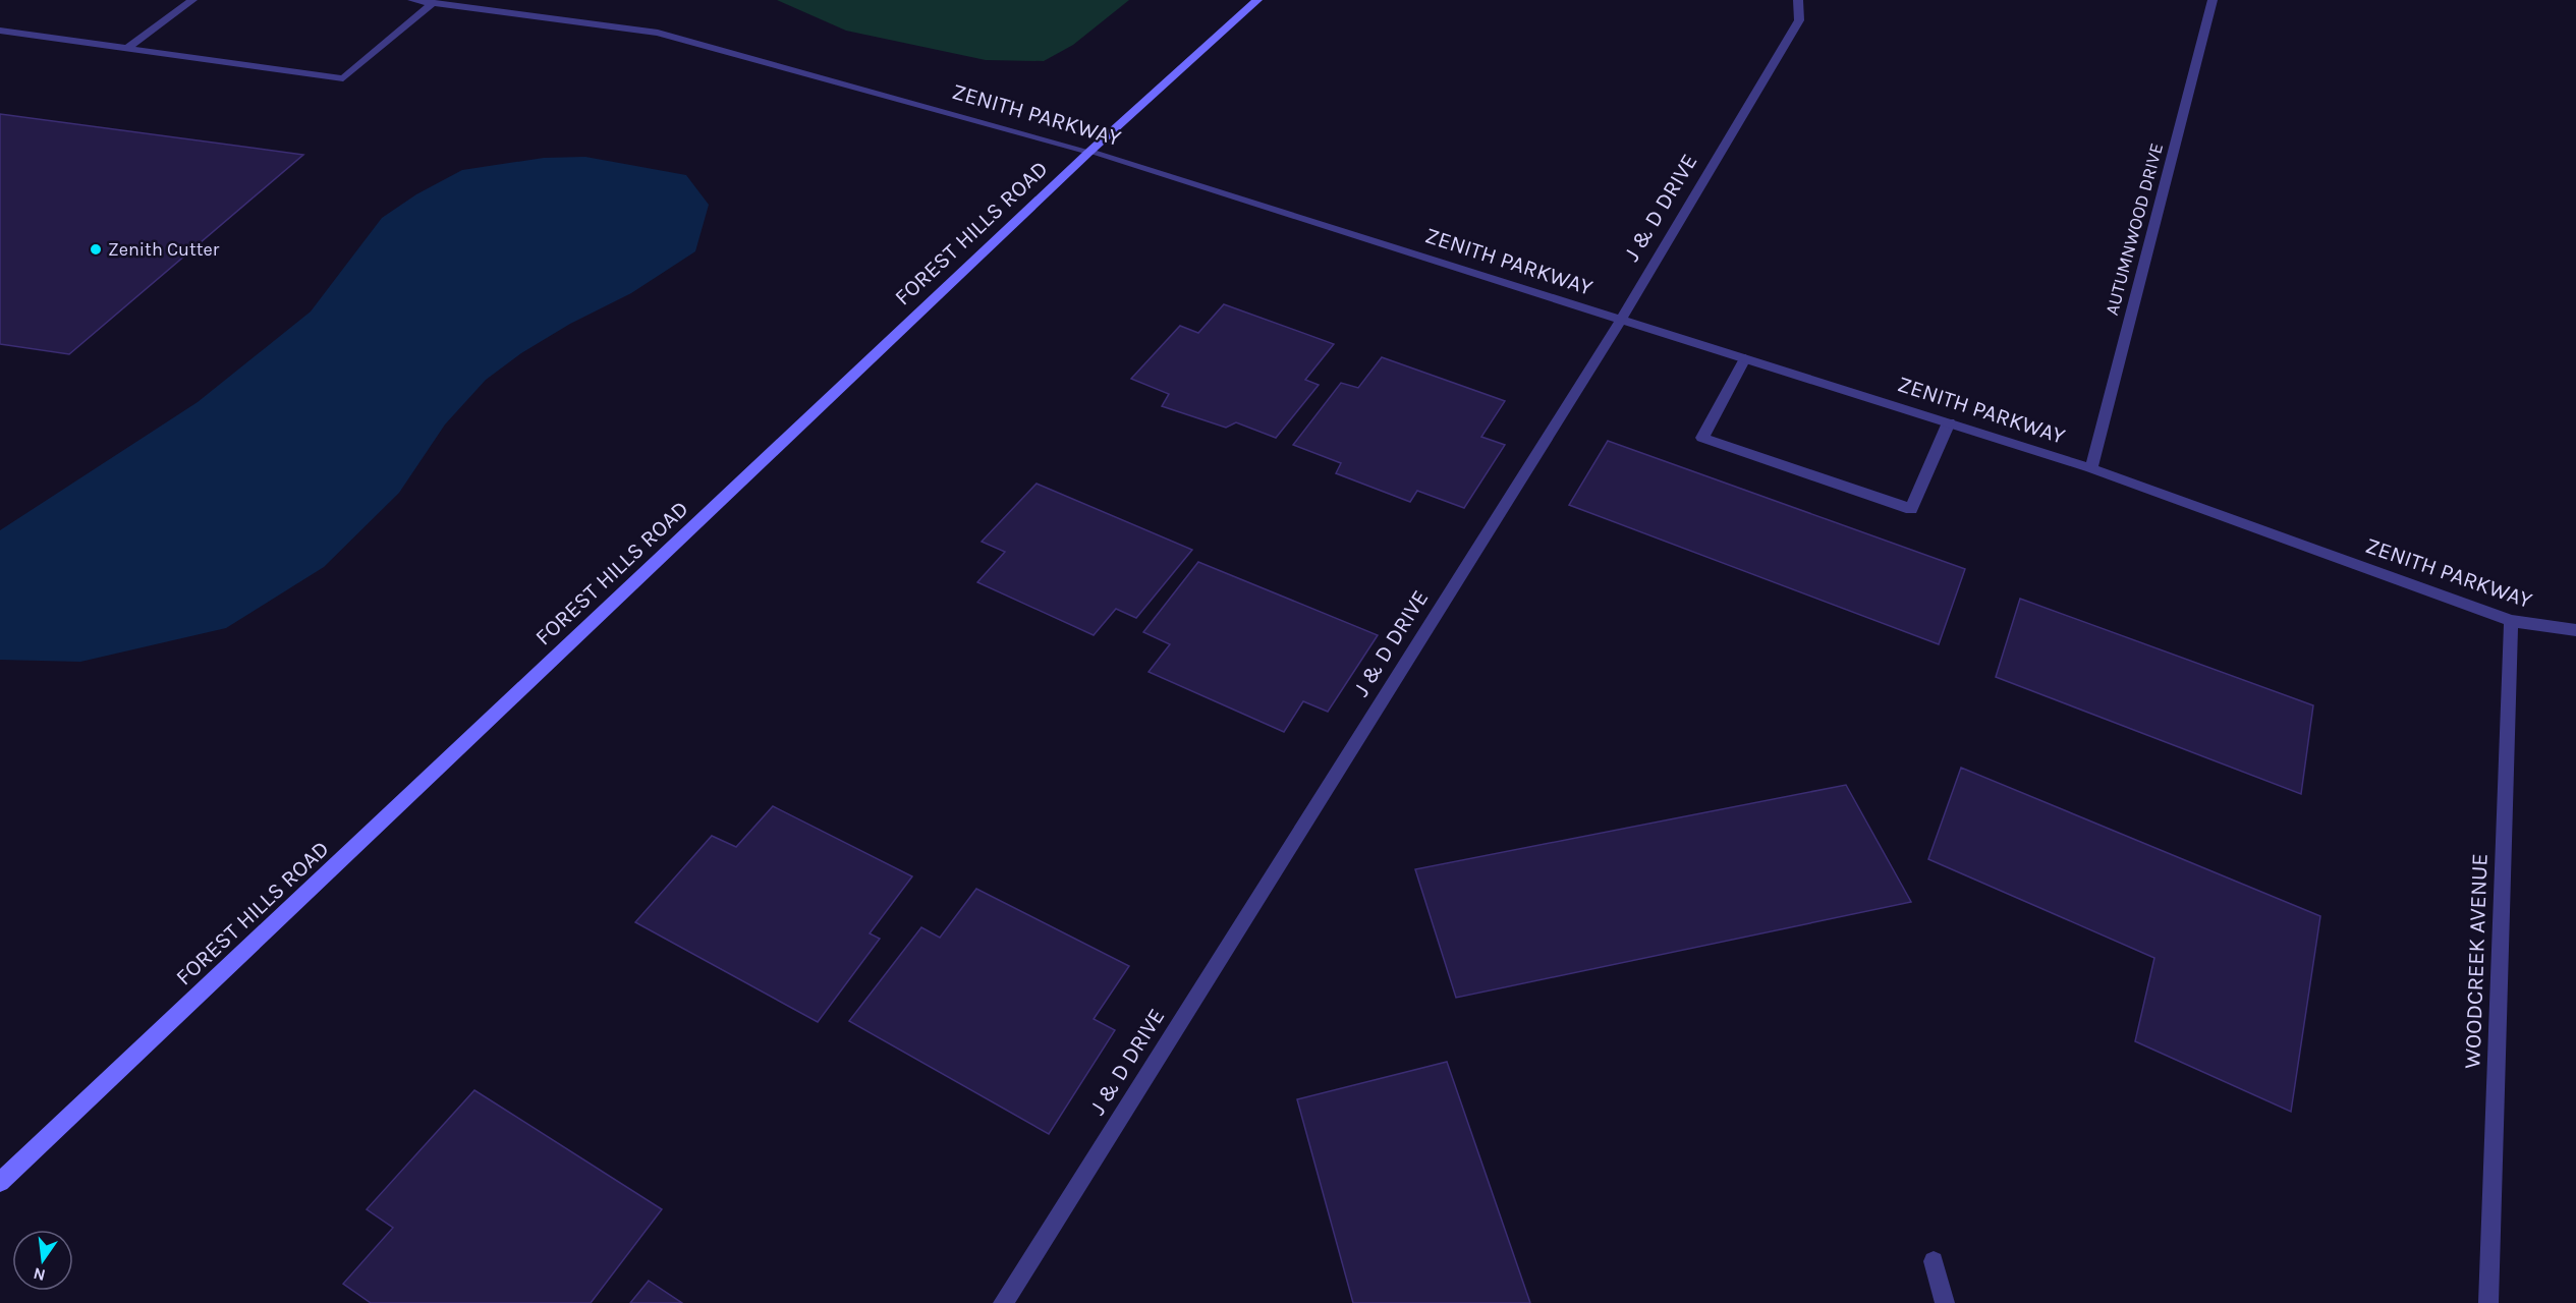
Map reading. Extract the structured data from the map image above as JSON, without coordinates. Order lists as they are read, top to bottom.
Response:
{
  "streets": {
    "street": [
      "ZENITH PARKWAY",
      "J & D DRIVE",
      "AUTUMNWOOD DRIVE",
      "FOREST HILLS ROAD",
      "WOODCREEK AVENUE"
    ]
  },
  "crossings": [
    ["ZENITH PARKWAY", "J & D DRIVE"],
    ["ZENITH PARKWAY", "AUTUMNWOOD DRIVE"],
    ["ZENITH PARKWAY", "FOREST HILLS ROAD"],
    ["ZENITH PARKWAY", "WOODCREEK AVENUE"]
  ],
  "places": ["Zenith Cutter"],
  "north": "bottom"
}
